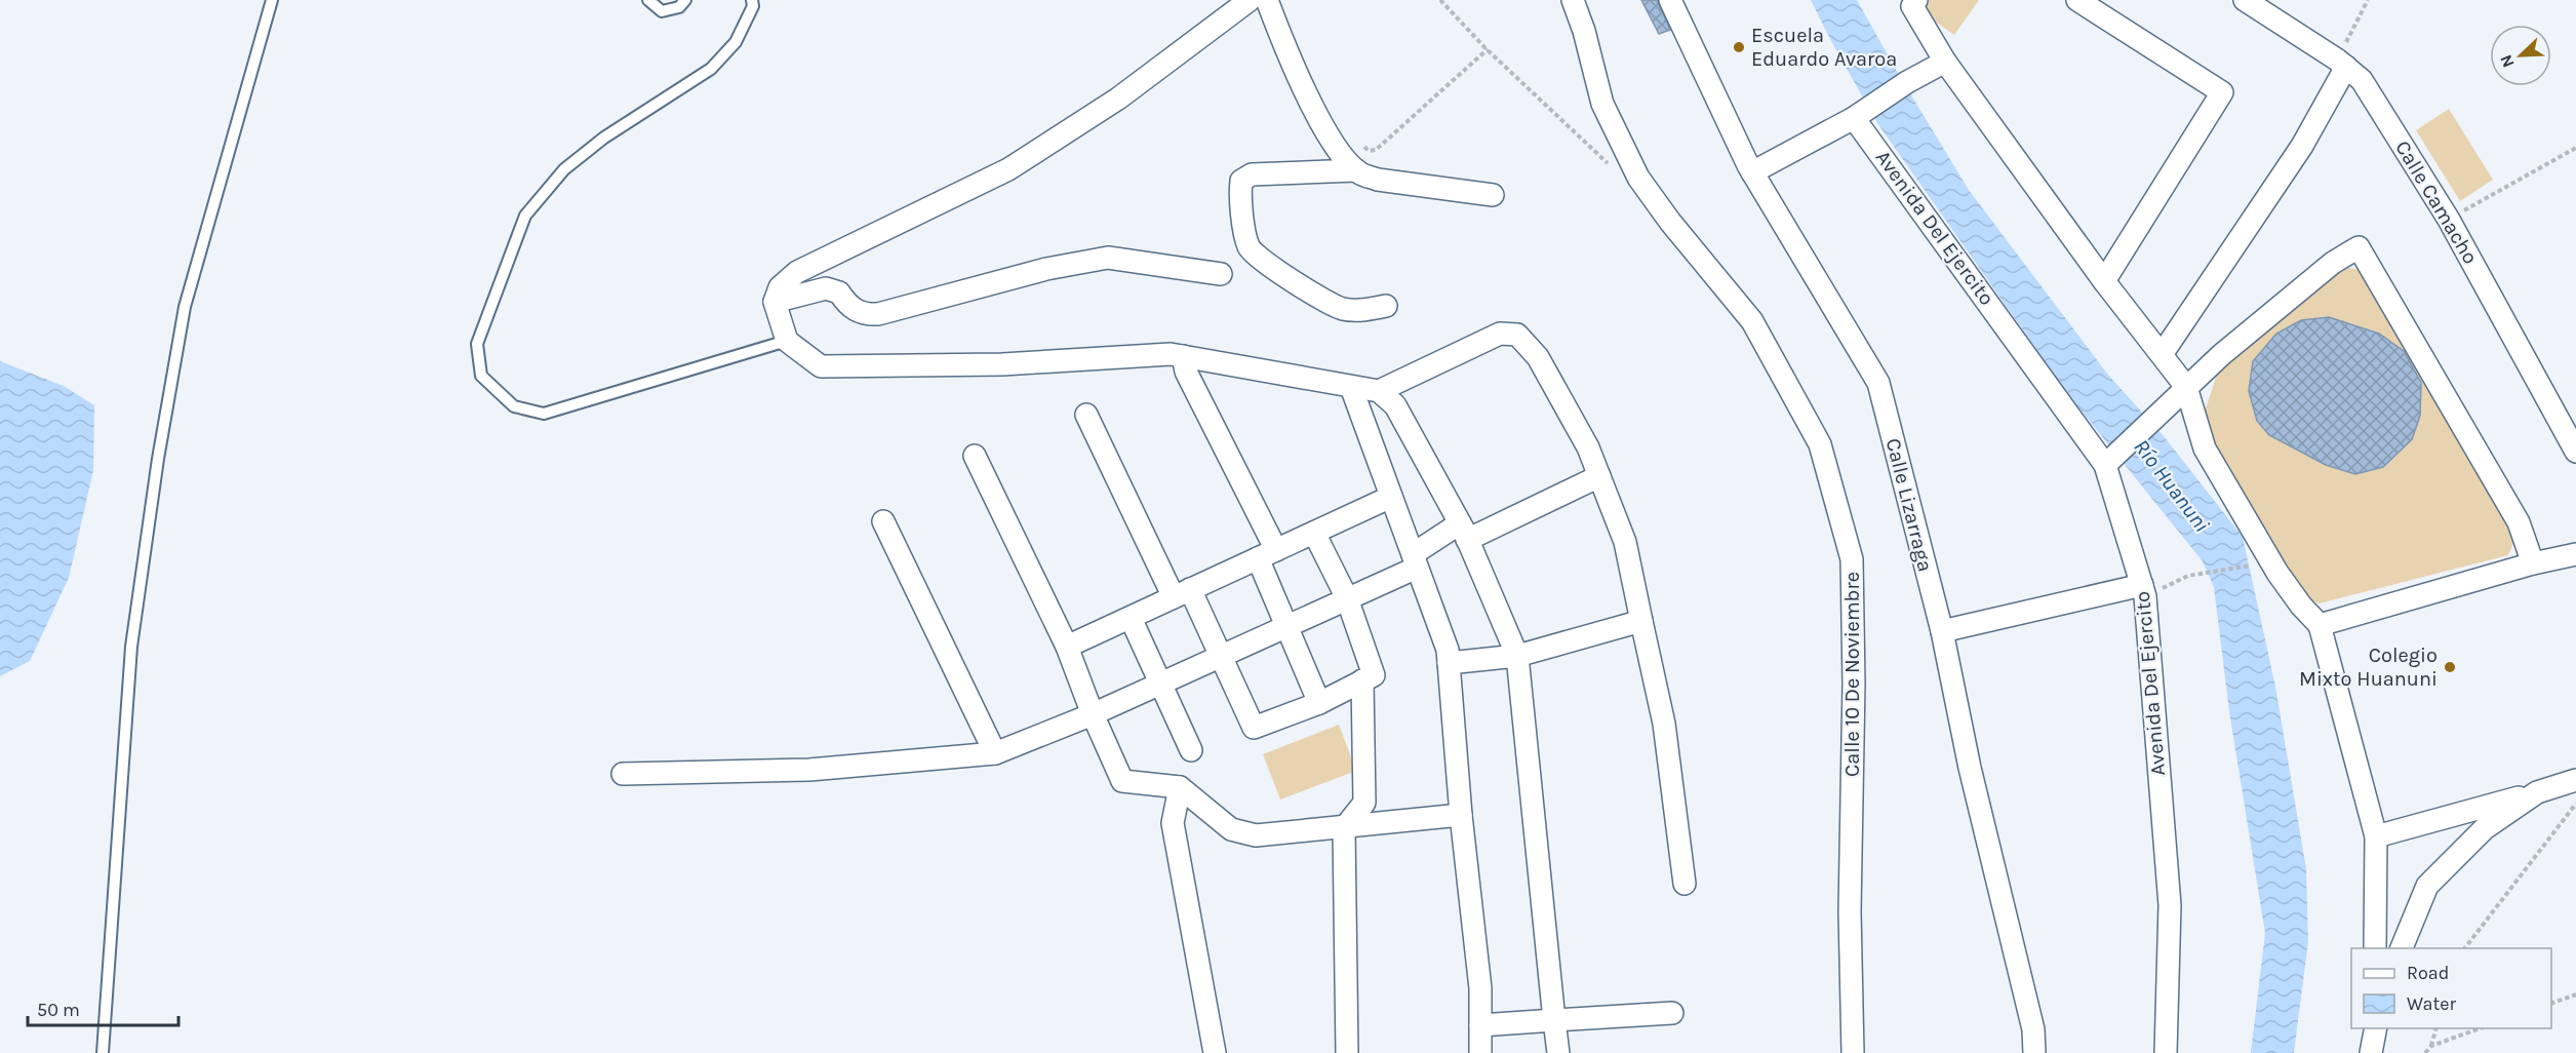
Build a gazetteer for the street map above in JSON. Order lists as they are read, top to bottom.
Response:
{
  "streets": {
    "street": [
      "Calle Camacho",
      "Avenida Del Ejercito",
      "Calle Lizarraga",
      "Calle 10 De Noviembre"
    ]
  },
  "water": ["Río Huanuni"],
  "places": ["Escuela Eduardo Avaroa", "Colegio Mixto Huanuni"],
  "legend": ["Road", "Water"],
  "scale_bar": "50 m",
  "north": "bottom left"
}
